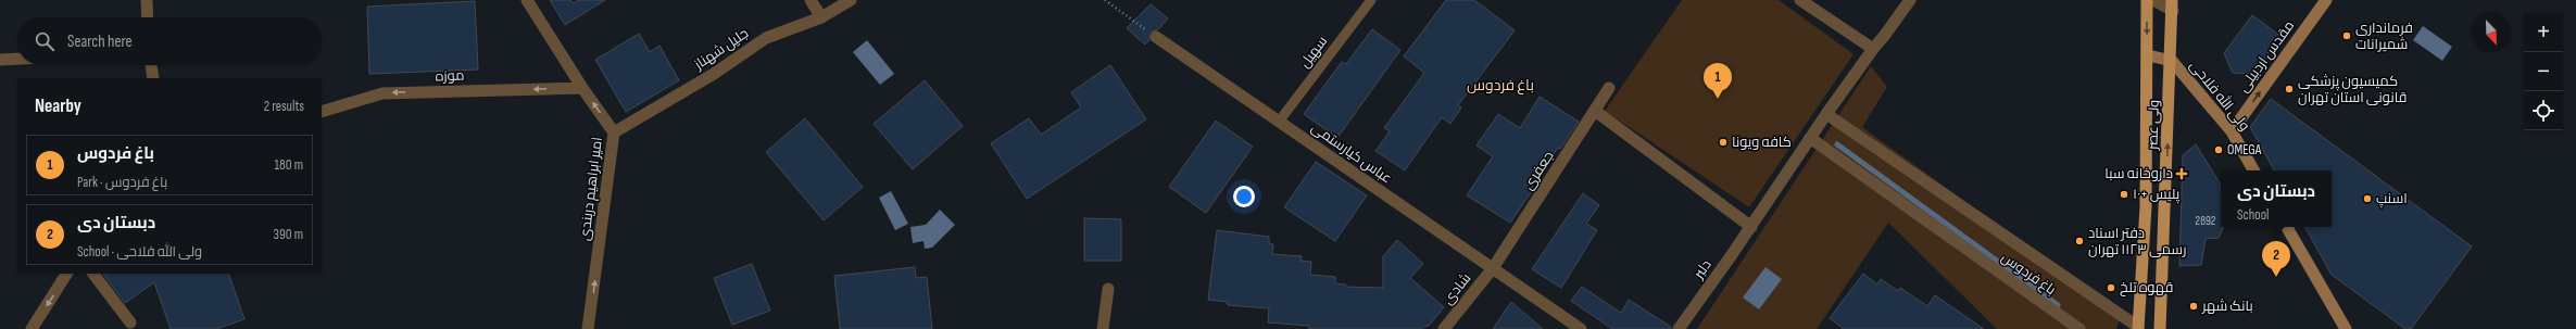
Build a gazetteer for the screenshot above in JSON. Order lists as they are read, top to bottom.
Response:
{
  "streets": {
    "main road": ["مقدس اردبیلی", "ولی‌ الله فلاحی", "ولی عصر"],
    "street": [
      "جلیل شهناز",
      "موزه",
      "عباس کیارستمی",
      "جعفری",
      "امیر ابراهیم دربندی",
      "دلبر",
      "باغ فردوس",
      "شادی"
    ],
    "lane": ["سهیل"]
  },
  "crossings": [
    ["جلیل شهناز", "امیر ابراهیم دربندی"],
    ["سهیل", "عباس کیارستمی"],
    ["مقدس اردبیلی", "ولی‌ الله فلاحی"],
    ["موزه", "امیر ابراهیم دربندی"],
    ["ولی‌ الله فلاحی", "ولی عصر"],
    ["عباس کیارستمی", "جعفری"],
    ["عباس کیارستمی", "شادی"],
    ["جعفری", "شادی"],
    ["دلبر", "باغ فردوس"]
  ],
  "one_way": ["مقدس اردبیلی", "موزه", "امیر ابراهیم دربندی"],
  "districts": ["باغ فردوس"],
  "places": {
    "other": [
      "فرمانداری شمیرانات",
      "کمیسیون پزشکی قانونی استان تهران",
      "کافه ویونا",
      "OMEGA",
      "پلیس +۱۰",
      "اسنپ",
      "دفتر اسناد رسمی ۱۱۲۳ تهران",
      "قهوه تلخ",
      "بانک شهر"
    ],
    "health": ["داروخانه سبا"]
  },
  "house_numbers": ["2892"],
  "north": "bottom right",
  "page": {
    "map_buttons": ["+", "−"],
    "search": "Search here",
    "pins": ["1", "2"],
    "heading": ["Nearby", "2 results"],
    "list": [
      {
        "mark": "1",
        "name": "باغ فردوس",
        "note": "Park · باغ فردوس",
        "value": "180 m"
      },
      {
        "mark": "2",
        "name": "دبستان دی",
        "note": "School · ولی‌ الله فلاحی",
        "value": "390 m"
      }
    ],
    "popup": ["دبستان دی", "School"]
  }
}
